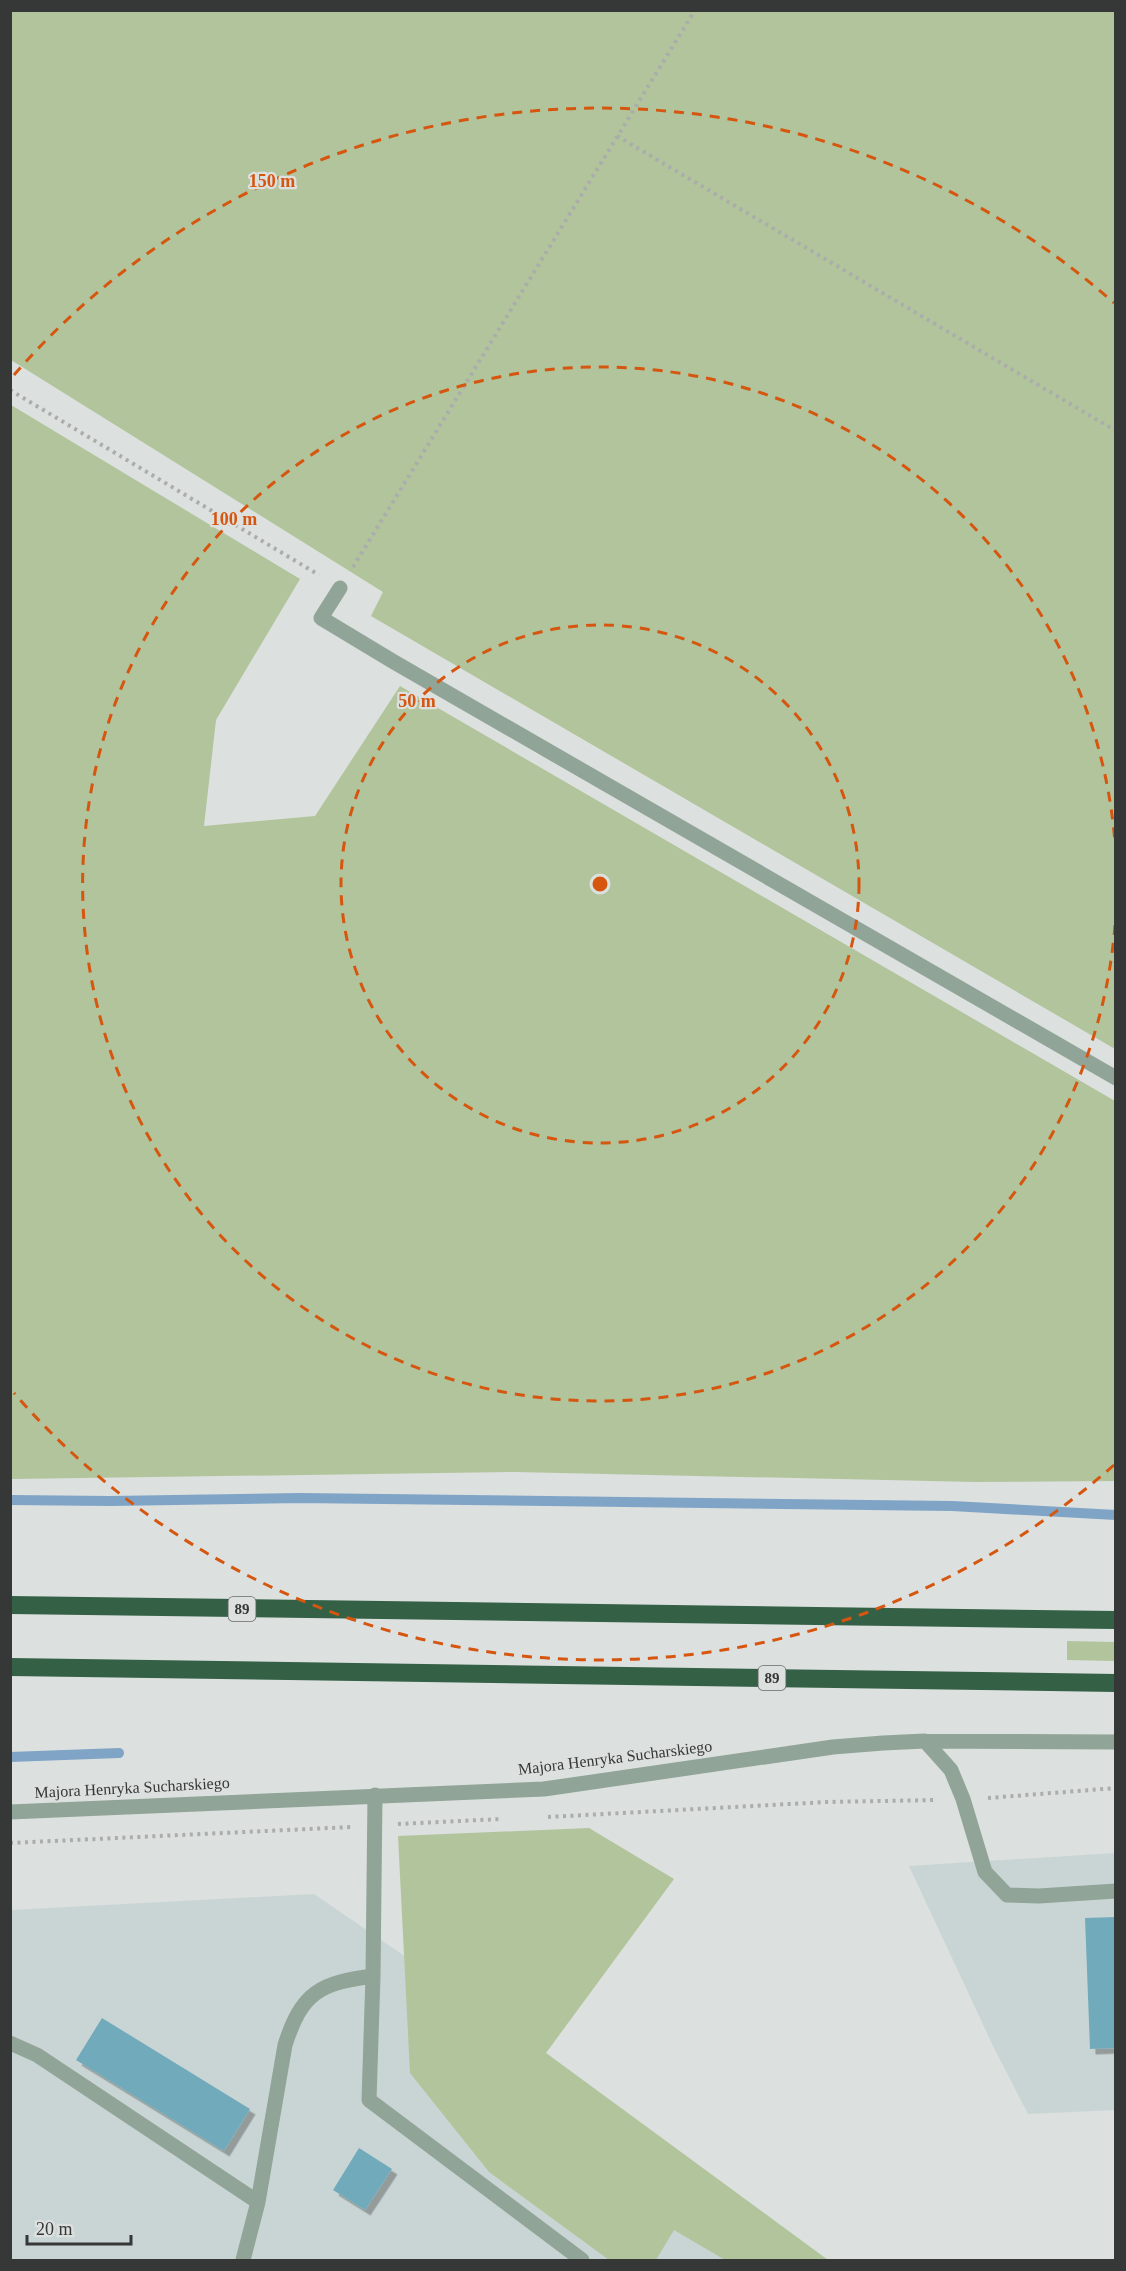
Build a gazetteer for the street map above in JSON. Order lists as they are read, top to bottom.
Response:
{
  "streets": {
    "highway": ["89"],
    "street": ["Majora Henryka Sucharskiego"]
  },
  "scale_bar": "20 m",
  "rings": ["150 m", "100 m", "50 m"]
}
